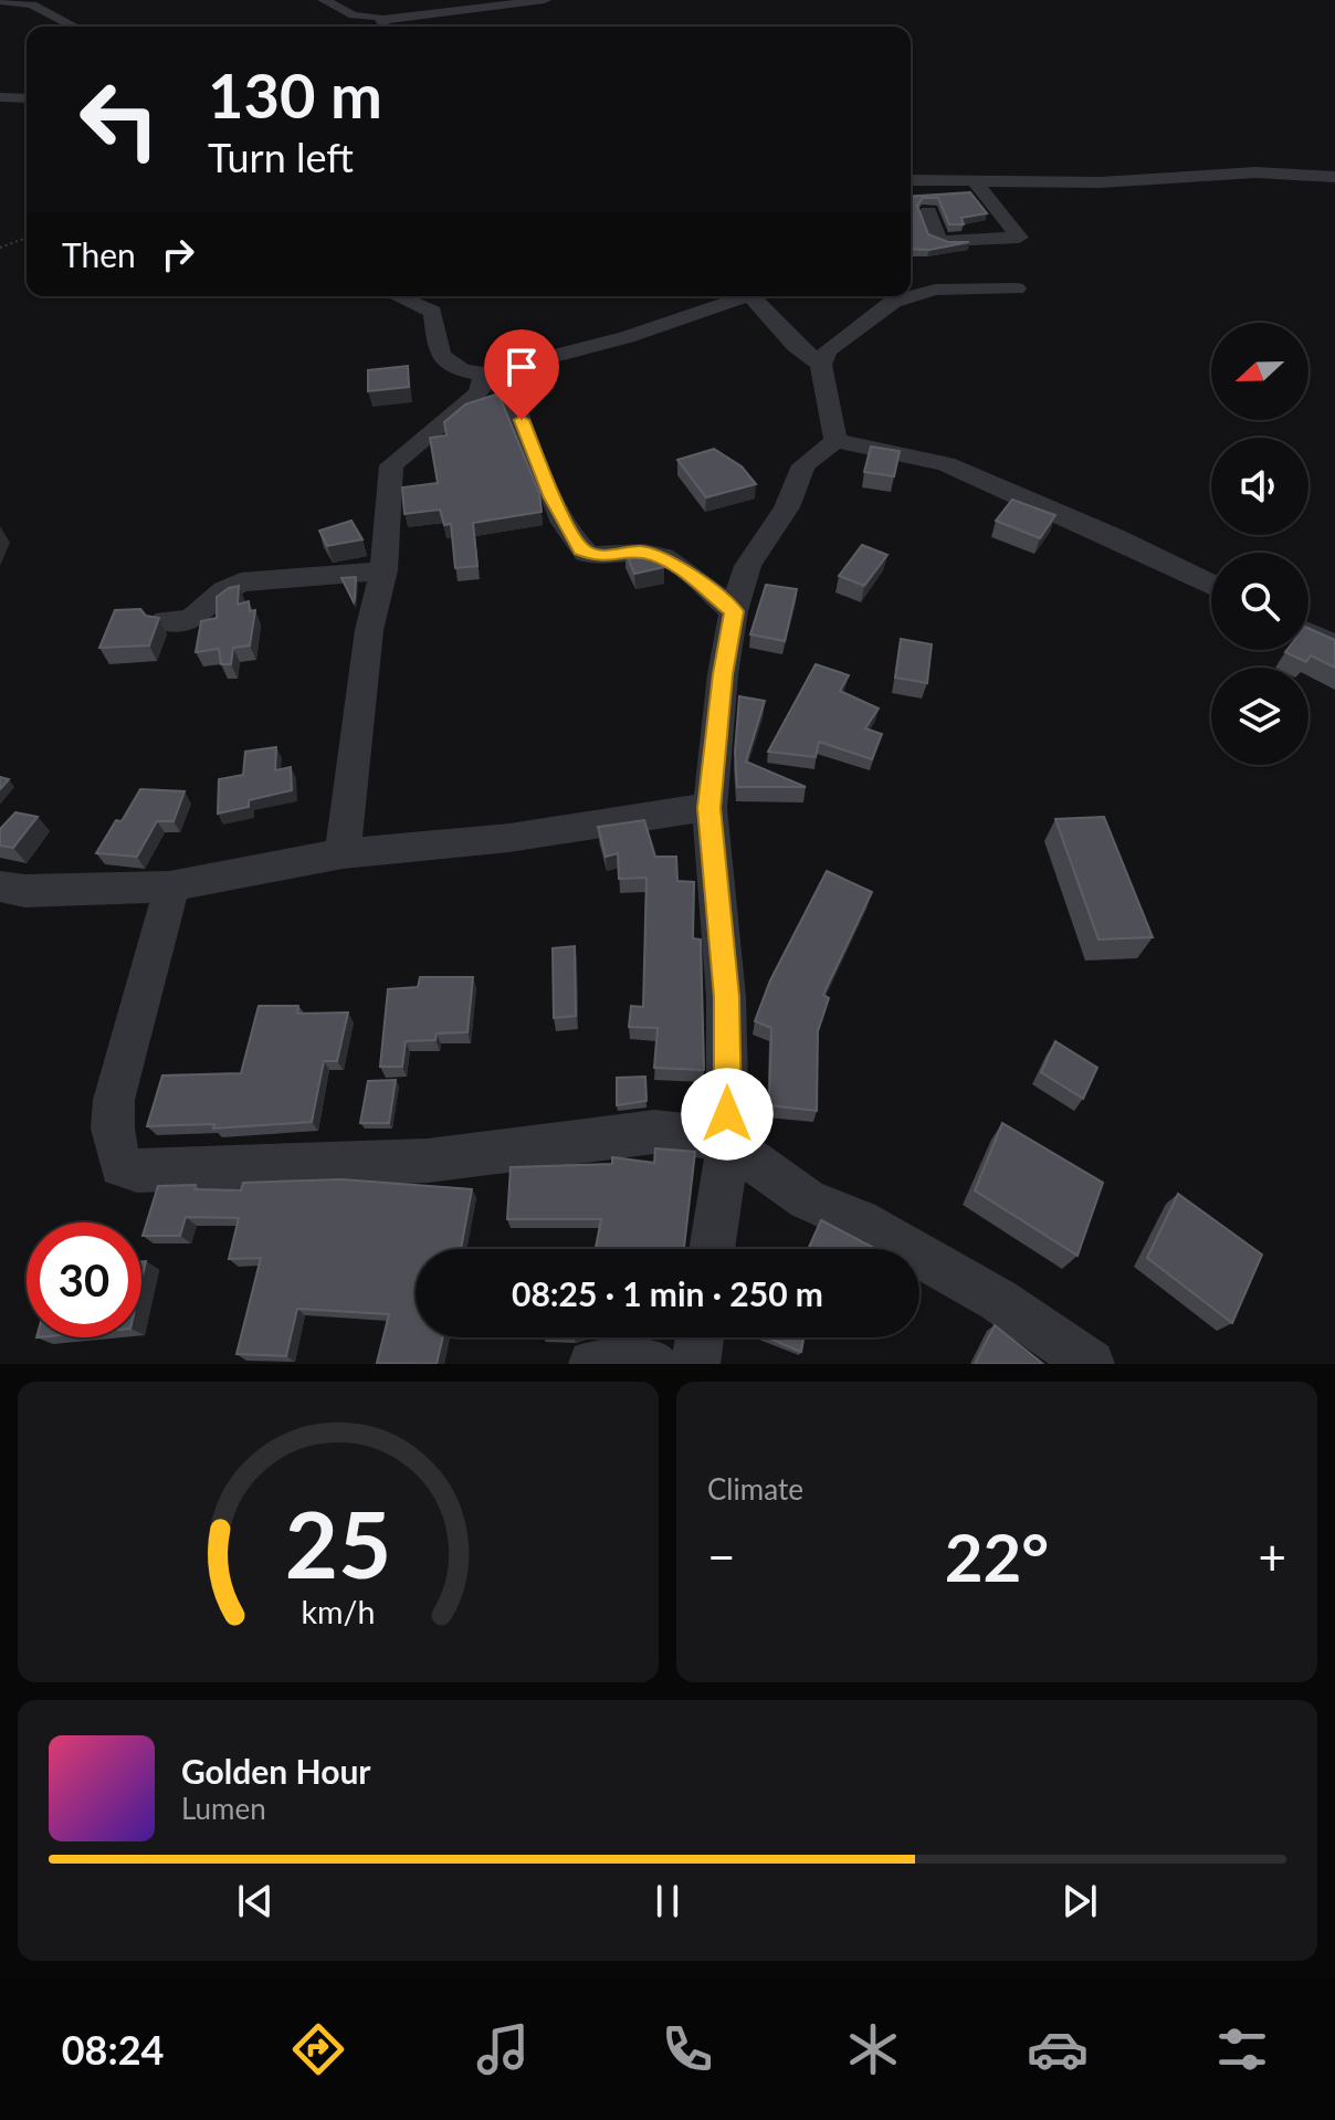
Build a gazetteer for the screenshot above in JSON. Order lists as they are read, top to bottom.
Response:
{
  "north": "left",
  "page": {
    "turn": ["130 m", "Turn left"],
    "then": "Then",
    "limit": "30",
    "trip": "08:25 · 1 min · 250 m",
    "tile": "Climate",
    "heat": ["−", "22°", "+"],
    "song": ["Golden Hour", "Lumen"],
    "tabs": "08:24",
    "gauge": ["25", "km/h"]
  }
}
